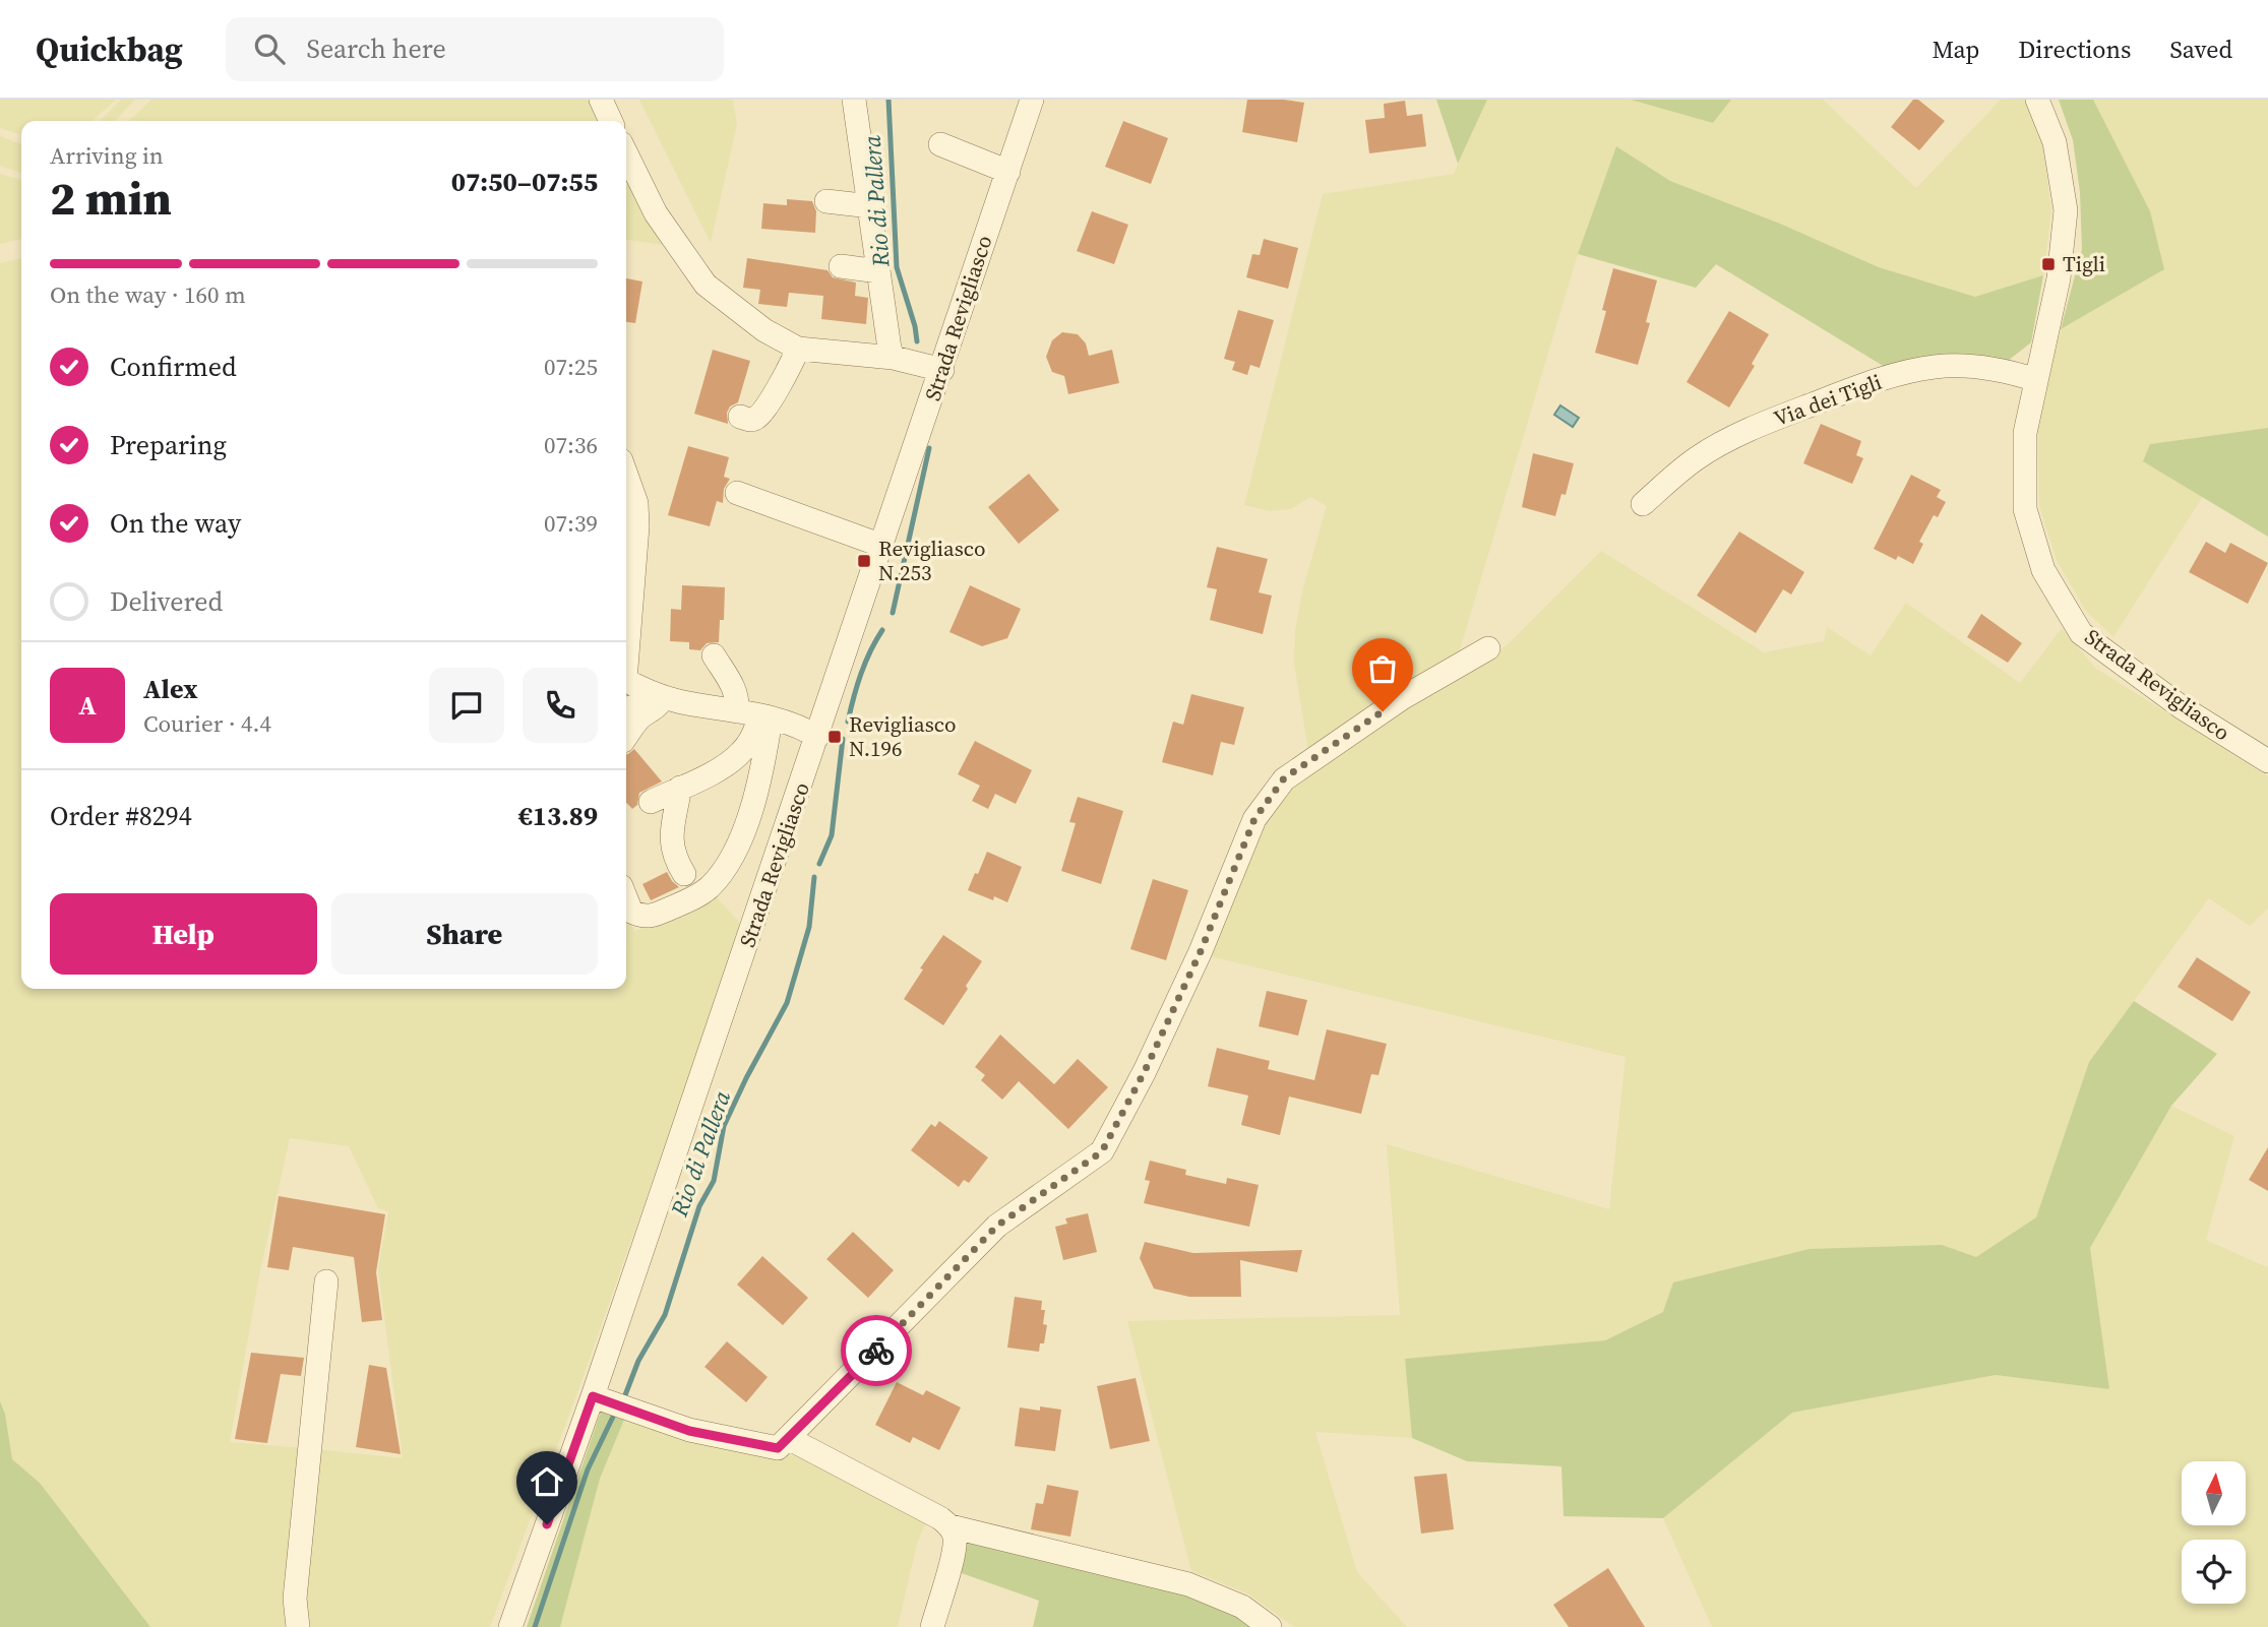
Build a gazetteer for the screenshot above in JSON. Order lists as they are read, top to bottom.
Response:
{
  "streets": {
    "street": ["Strada Revigliasco", "Via dei Tigli"]
  },
  "crossings": [
    ["Strada Revigliasco", "Via dei Tigli"]
  ],
  "water": ["Rio di Pallera"],
  "places": {
    "transit": ["Tigli", "Revigliasco N.253", "Revigliasco N.196"]
  },
  "north": "top",
  "page": {
    "header": "Quickbag",
    "search": "Search here",
    "nav": ["Map", "Directions", "Saved"],
    "heading": ["2 min", "Arriving in", "07:50–07:55"],
    "panel": [
      "Alex",
      "Courier · 4.4",
      "Order #8294",
      "€13.89"
    ],
    "bar": "On the way · 160 m",
    "list": [
      ["Confirmed", "07:25"],
      ["Preparing", "07:36"],
      ["On the way", "07:39"],
      "Delivered"
    ],
    "round": "A",
    "buttons": ["Help", "Share"]
  }
}
